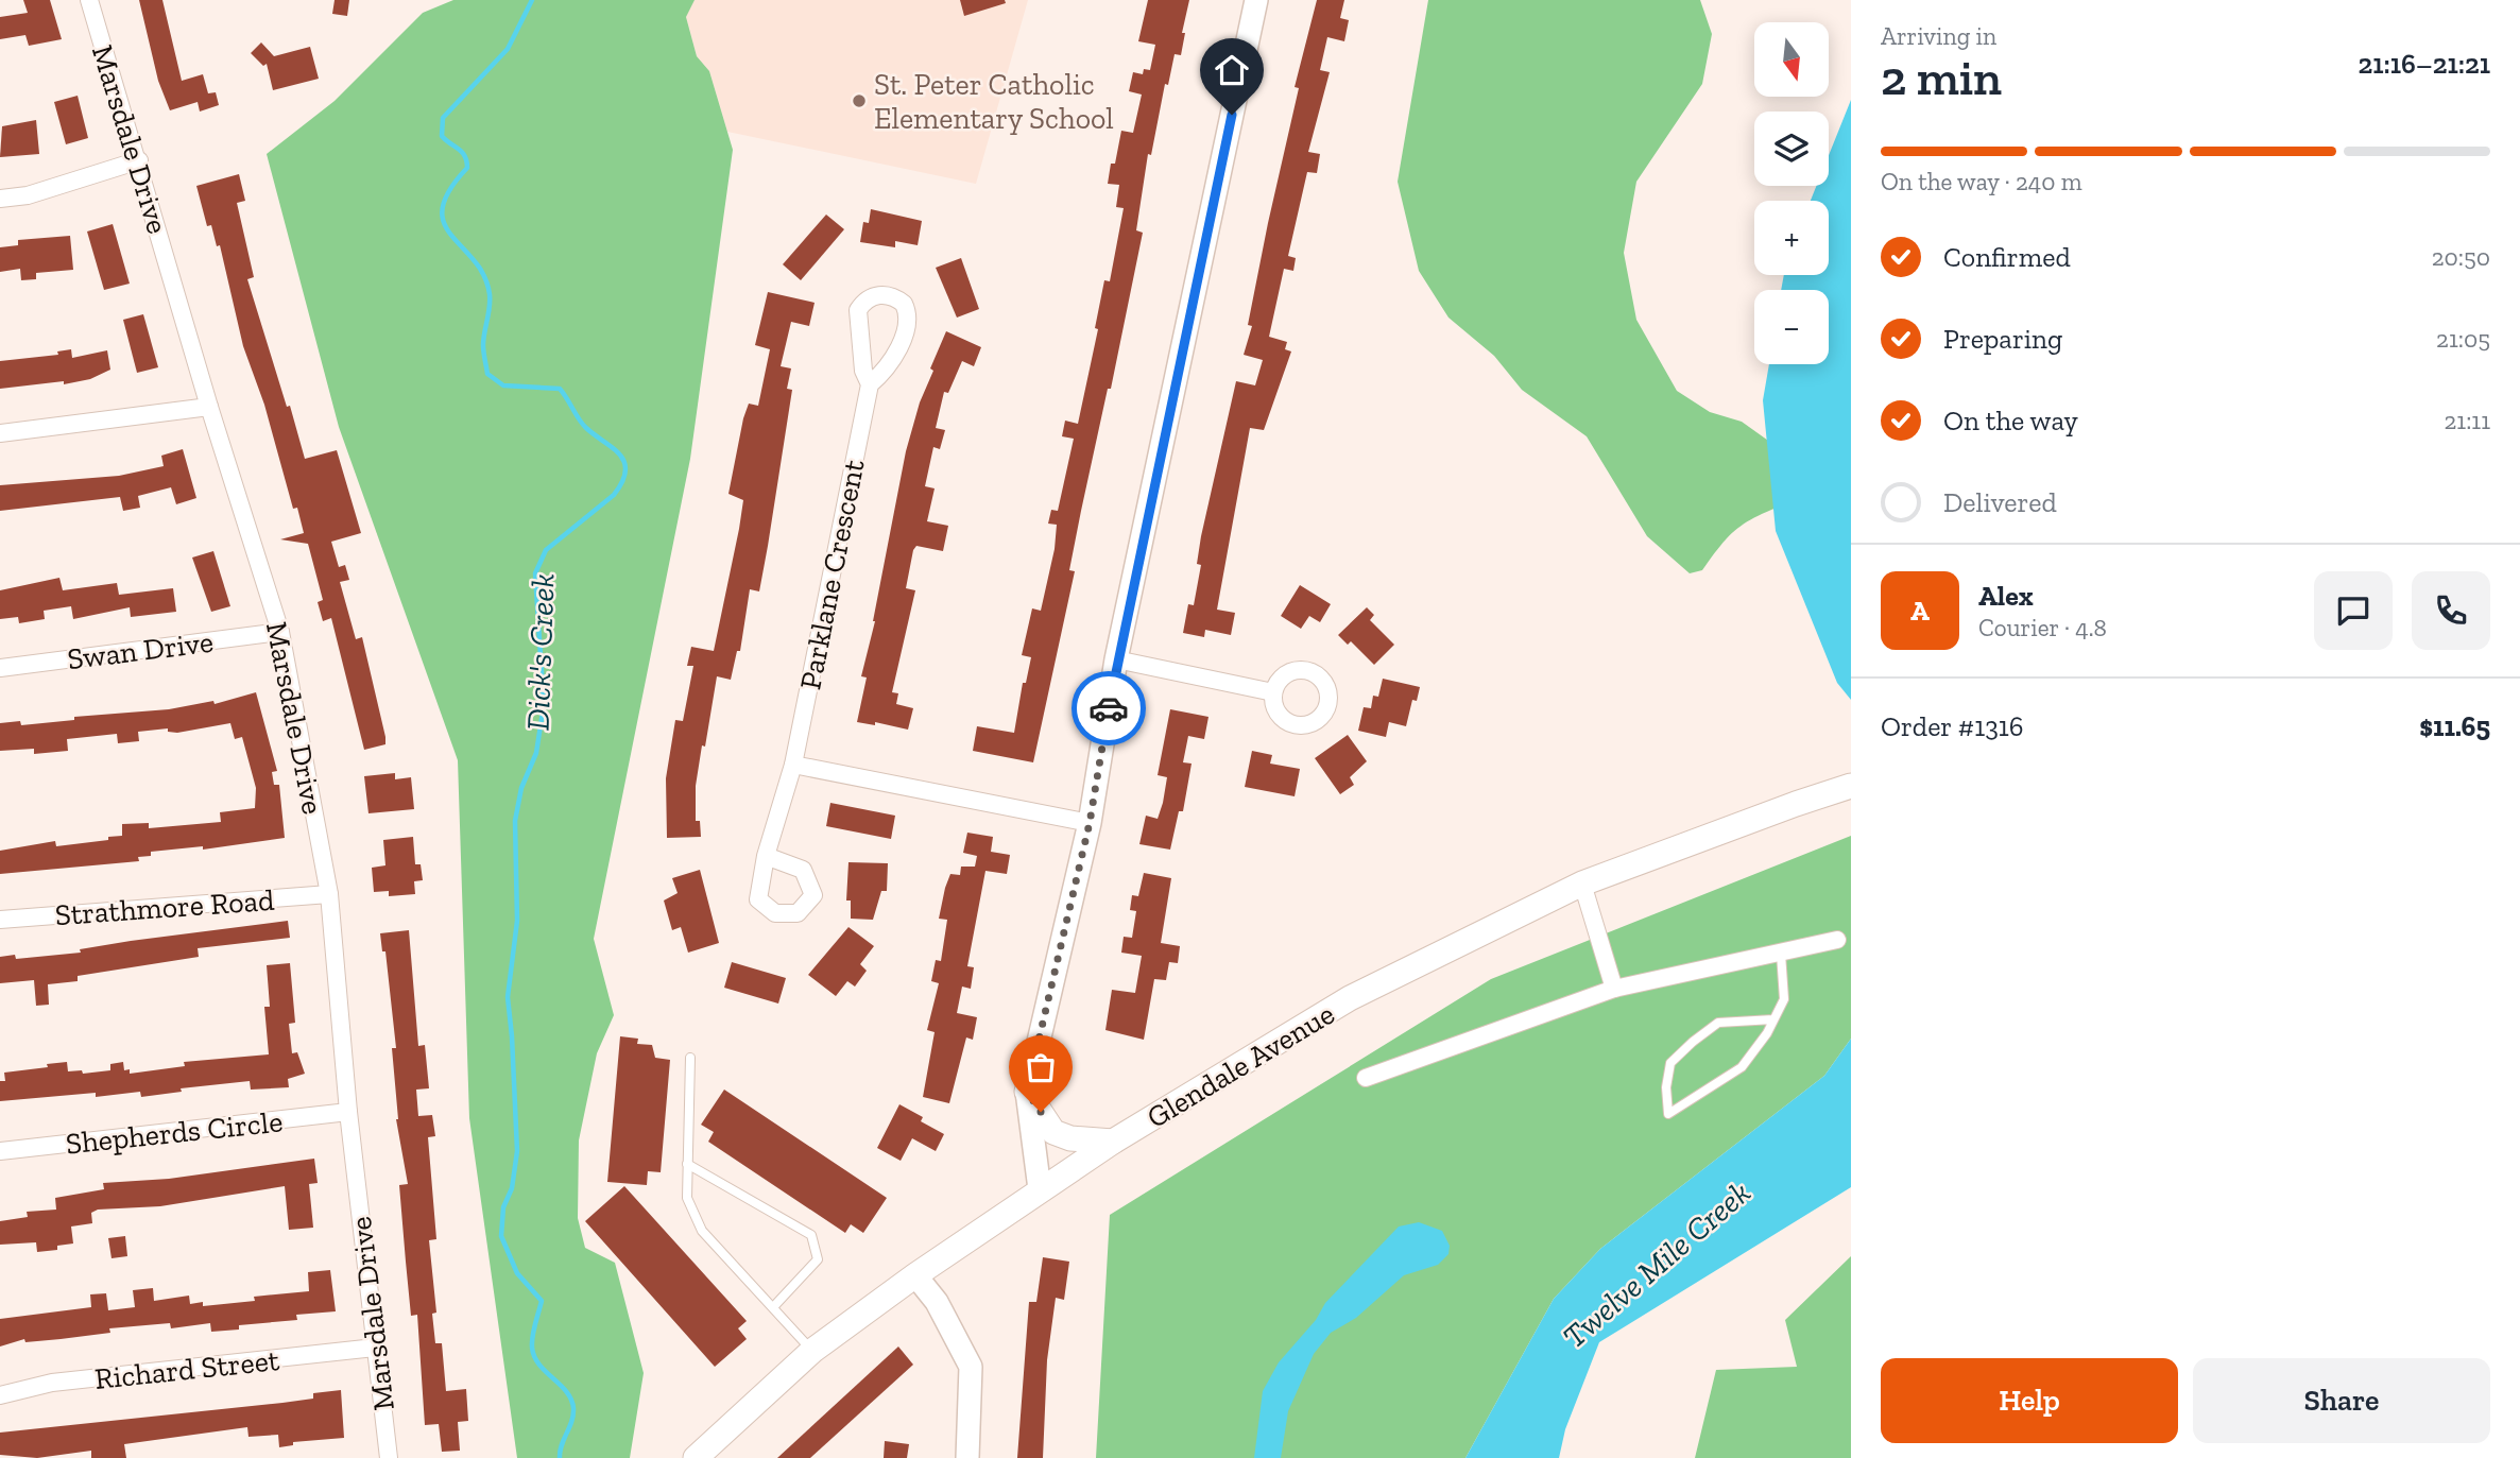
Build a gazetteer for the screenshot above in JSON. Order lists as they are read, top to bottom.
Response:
{
  "streets": {
    "main road": ["Glendale Avenue"],
    "street": [
      "Marsdale Drive",
      "Parklane Crescent",
      "Swan Drive",
      "Strathmore Road",
      "Shepherds Circle",
      "Richard Street"
    ]
  },
  "crossings": [
    ["Marsdale Drive", "Swan Drive"],
    ["Marsdale Drive", "Strathmore Road"],
    ["Marsdale Drive", "Shepherds Circle"],
    ["Marsdale Drive", "Richard Street"]
  ],
  "water": ["Dick's Creek", "Twelve Mile Creek"],
  "places": ["St. Peter Catholic Elementary School"],
  "north": "bottom",
  "page": {
    "heading": ["2 min", "Arriving in", "21:16–21:21"],
    "panel": [
      "Alex",
      "Courier · 4.8",
      "Order #1316",
      "$11.65"
    ],
    "map_buttons": ["+", "−"],
    "bar": "On the way · 240 m",
    "list": [
      ["Confirmed", "20:50"],
      ["Preparing", "21:05"],
      ["On the way", "21:11"],
      "Delivered"
    ],
    "round": "A",
    "buttons": ["Help", "Share"]
  }
}
